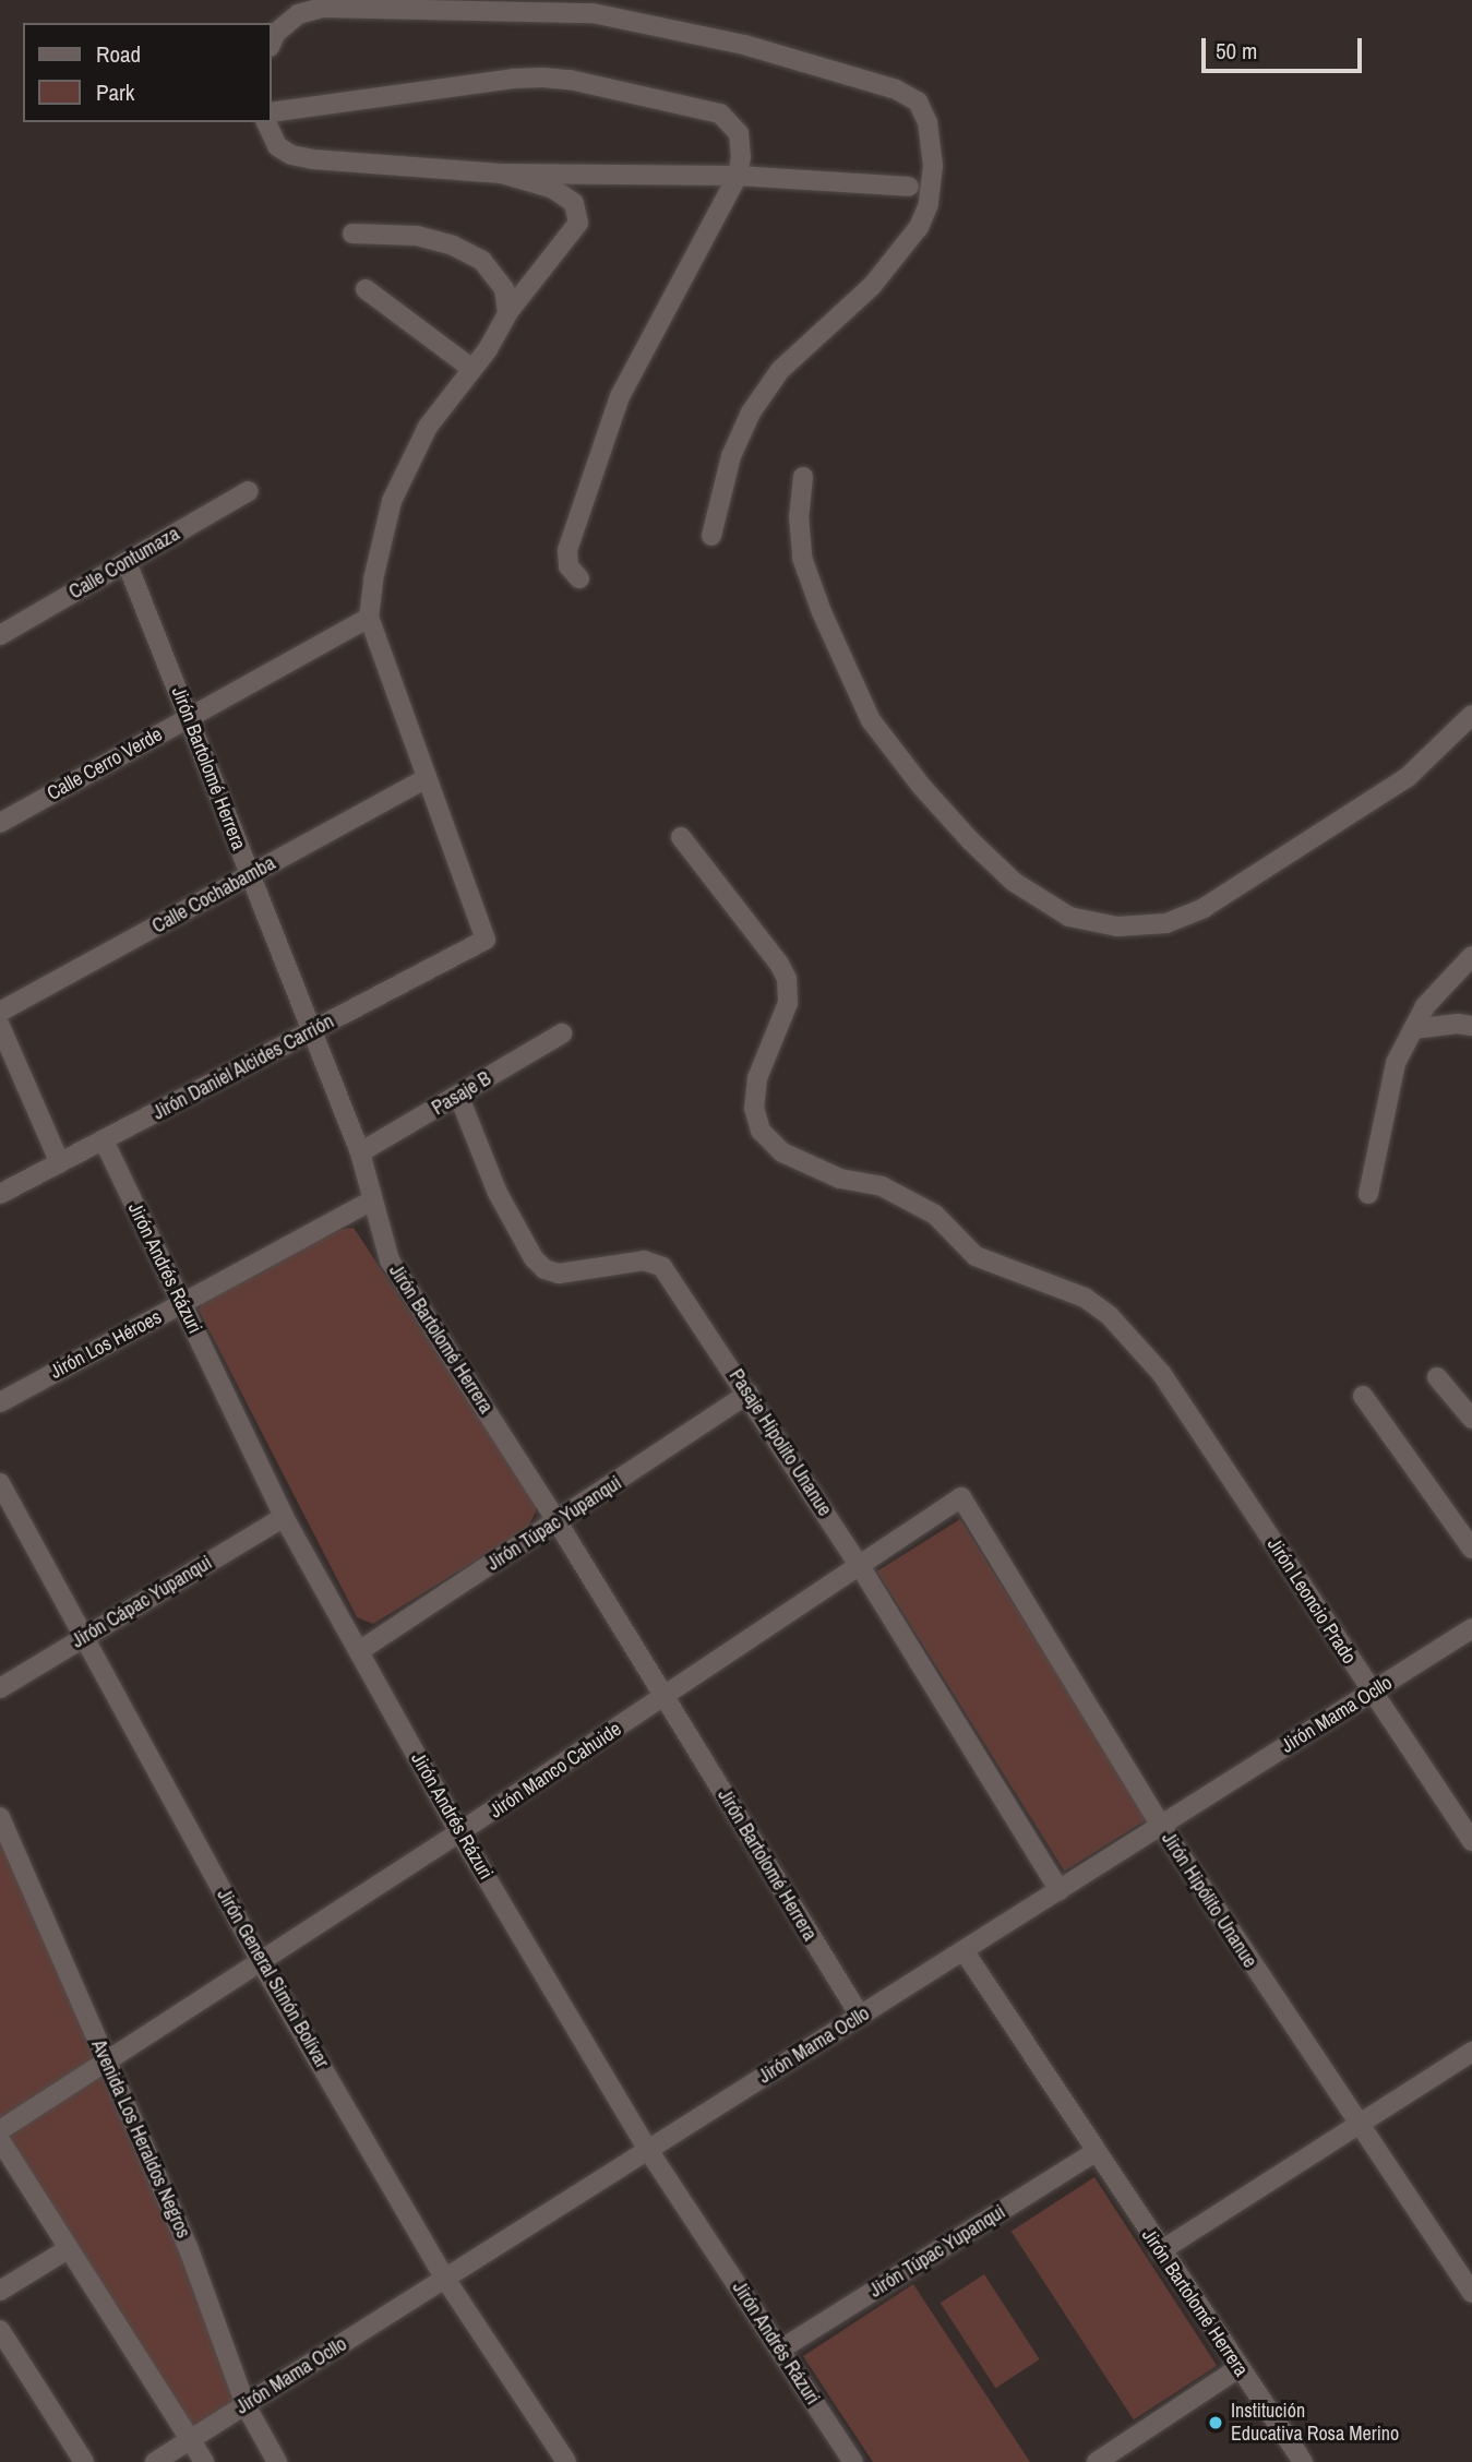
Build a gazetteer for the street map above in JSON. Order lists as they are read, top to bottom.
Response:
{
  "streets": {
    "street": [
      "Calle Contumaza",
      "Calle Cerro Verde",
      "Jirón Bartolomé Herrera",
      "Calle Cochabamba",
      "Jirón Daniel Alcides Carrión",
      "Pasaje B",
      "Jirón Andrés Rázuri",
      "Jirón Los Héroes",
      "Pasaje Hipolito Unanue",
      "Jirón Túpac Yupanqui",
      "Jirón Leoncio Prado",
      "Jirón Cápac Yupanqui",
      "Jirón Mama Ocllo",
      "Jirón Manco Cahuide",
      "Jirón Hipólito Unanue",
      "Jirón General Simón Bolívar",
      "Avenida Los Heraldos Negros"
    ]
  },
  "crossings": [
    ["Calle Contumaza", "Jirón Bartolomé Herrera"],
    ["Calle Cerro Verde", "Jirón Bartolomé Herrera"],
    ["Jirón Bartolomé Herrera", "Calle Cochabamba"],
    ["Jirón Bartolomé Herrera", "Jirón Daniel Alcides Carrión"],
    ["Jirón Bartolomé Herrera", "Pasaje B"],
    ["Jirón Bartolomé Herrera", "Jirón Los Héroes"],
    ["Jirón Bartolomé Herrera", "Jirón Túpac Yupanqui"],
    ["Jirón Bartolomé Herrera", "Jirón Mama Ocllo"],
    ["Jirón Bartolomé Herrera", "Jirón Manco Cahuide"],
    ["Calle Cochabamba", "Jirón Daniel Alcides Carrión"],
    ["Jirón Daniel Alcides Carrión", "Jirón Andrés Rázuri"],
    ["Pasaje B", "Pasaje Hipolito Unanue"],
    ["Jirón Andrés Rázuri", "Jirón Los Héroes"],
    ["Jirón Andrés Rázuri", "Jirón Túpac Yupanqui"],
    ["Jirón Andrés Rázuri", "Jirón Cápac Yupanqui"],
    ["Jirón Andrés Rázuri", "Jirón Mama Ocllo"],
    ["Jirón Andrés Rázuri", "Jirón Manco Cahuide"],
    ["Pasaje Hipolito Unanue", "Jirón Túpac Yupanqui"],
    ["Pasaje Hipolito Unanue", "Jirón Mama Ocllo"],
    ["Pasaje Hipolito Unanue", "Jirón Manco Cahuide"],
    ["Jirón Leoncio Prado", "Jirón Mama Ocllo"],
    ["Jirón Cápac Yupanqui", "Jirón General Simón Bolívar"],
    ["Jirón Mama Ocllo", "Jirón Hipólito Unanue"],
    ["Jirón Mama Ocllo", "Jirón General Simón Bolívar"],
    ["Jirón Mama Ocllo", "Avenida Los Heraldos Negros"],
    ["Jirón Manco Cahuide", "Jirón Hipólito Unanue"],
    ["Jirón Manco Cahuide", "Jirón General Simón Bolívar"],
    ["Jirón Manco Cahuide", "Avenida Los Heraldos Negros"]
  ],
  "places": ["Institución Educativa Rosa Merino"],
  "legend": ["Road", "Park"],
  "scale_bar": "50 m"
}
